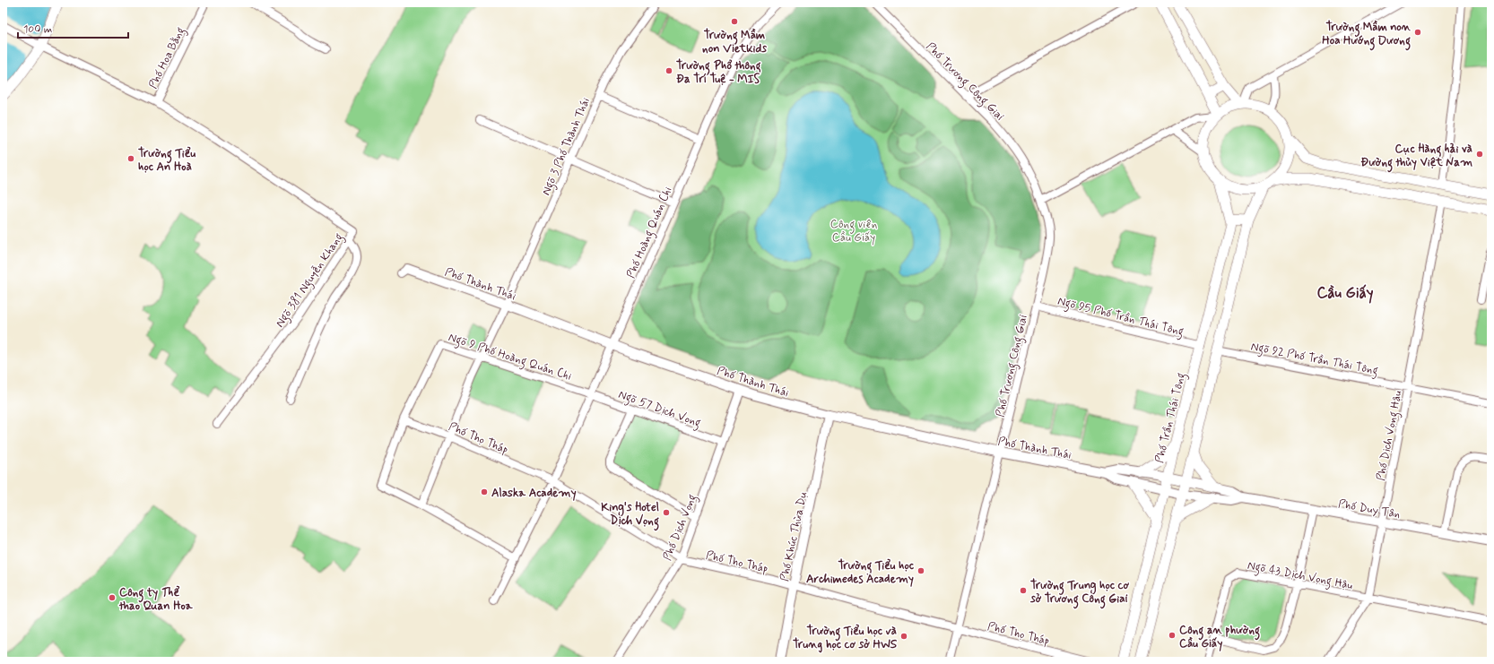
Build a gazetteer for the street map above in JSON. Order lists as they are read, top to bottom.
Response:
{
  "streets": {
    "main road": ["Phố Trần Thái Tông"],
    "street": [
      "Phố Hoa Bằng",
      "Phố Trương Công Giai",
      "Ngõ 3 Phố Thành Thái",
      "Phố Hoàng Quán Chi",
      "Ngõ 381 Nguyễn Khang",
      "Phố Thành Thái",
      "Ngõ 95 Phố Trần Thái Tông",
      "Ngõ 9 Phố Hoàng Quán Chi",
      "Ngõ 92 Phố Trần Thái Tông",
      "Ngõ 57 Dịch Vọng",
      "Phố Dịch Vọng Hậu",
      "Phố Thọ Tháp",
      "Phố Duy Tân",
      "Phố Dịch Vọng",
      "Phố Khúc Thừa Dụ",
      "Ngõ 43 Dịch Vọng Hậu"
    ]
  },
  "crossings": [
    ["Phố Hoa Bằng", "Ngõ 381 Nguyễn Khang"],
    ["Phố Trương Công Giai", "Phố Thành Thái"],
    ["Phố Trương Công Giai", "Ngõ 95 Phố Trần Thái Tông"],
    ["Phố Trương Công Giai", "Phố Thọ Tháp"],
    ["Ngõ 3 Phố Thành Thái", "Phố Thành Thái"],
    ["Ngõ 3 Phố Thành Thái", "Ngõ 9 Phố Hoàng Quán Chi"],
    ["Ngõ 3 Phố Thành Thái", "Phố Thọ Tháp"],
    ["Phố Hoàng Quán Chi", "Phố Thành Thái"],
    ["Phố Hoàng Quán Chi", "Ngõ 9 Phố Hoàng Quán Chi"],
    ["Phố Hoàng Quán Chi", "Ngõ 57 Dịch Vọng"],
    ["Phố Hoàng Quán Chi", "Phố Thọ Tháp"],
    ["Phố Thành Thái", "Phố Trần Thái Tông"],
    ["Phố Thành Thái", "Phố Duy Tân"],
    ["Phố Thành Thái", "Phố Dịch Vọng"],
    ["Phố Thành Thái", "Phố Khúc Thừa Dụ"],
    ["Ngõ 95 Phố Trần Thái Tông", "Phố Trần Thái Tông"],
    ["Ngõ 9 Phố Hoàng Quán Chi", "Ngõ 57 Dịch Vọng"],
    ["Ngõ 9 Phố Hoàng Quán Chi", "Phố Thọ Tháp"],
    ["Ngõ 92 Phố Trần Thái Tông", "Phố Dịch Vọng Hậu"],
    ["Ngõ 57 Dịch Vọng", "Phố Dịch Vọng"],
    ["Phố Dịch Vọng Hậu", "Phố Duy Tân"],
    ["Phố Dịch Vọng Hậu", "Ngõ 43 Dịch Vọng Hậu"],
    ["Phố Thọ Tháp", "Phố Dịch Vọng"],
    ["Phố Thọ Tháp", "Phố Khúc Thừa Dụ"]
  ],
  "districts": ["Cầu Giấy"],
  "parks": ["Công viên Cầu Giấy"],
  "places": [
    "Trường Mầm non Vietkids",
    "Trường Mầm non Hoa Hướng Dương",
    "Trường Phổ thông Đa Trí Tuệ - MIS",
    "Cục Hàng hải và Đường thủy Việt Nam",
    "Trường Tiểu học An Hoà",
    "Alaska Academy",
    "King's Hotel Dịch Vọng",
    "Trường Tiểu học Archimedes Academy",
    "Trường Trung học cơ sở Trương Công Giai",
    "Công ty Thể thao Quan Hoa",
    "Công an phường Cầu Giấy",
    "Trường Tiểu học và Trung học cơ sở HWS"
  ],
  "scale_bar": "100 m"
}
